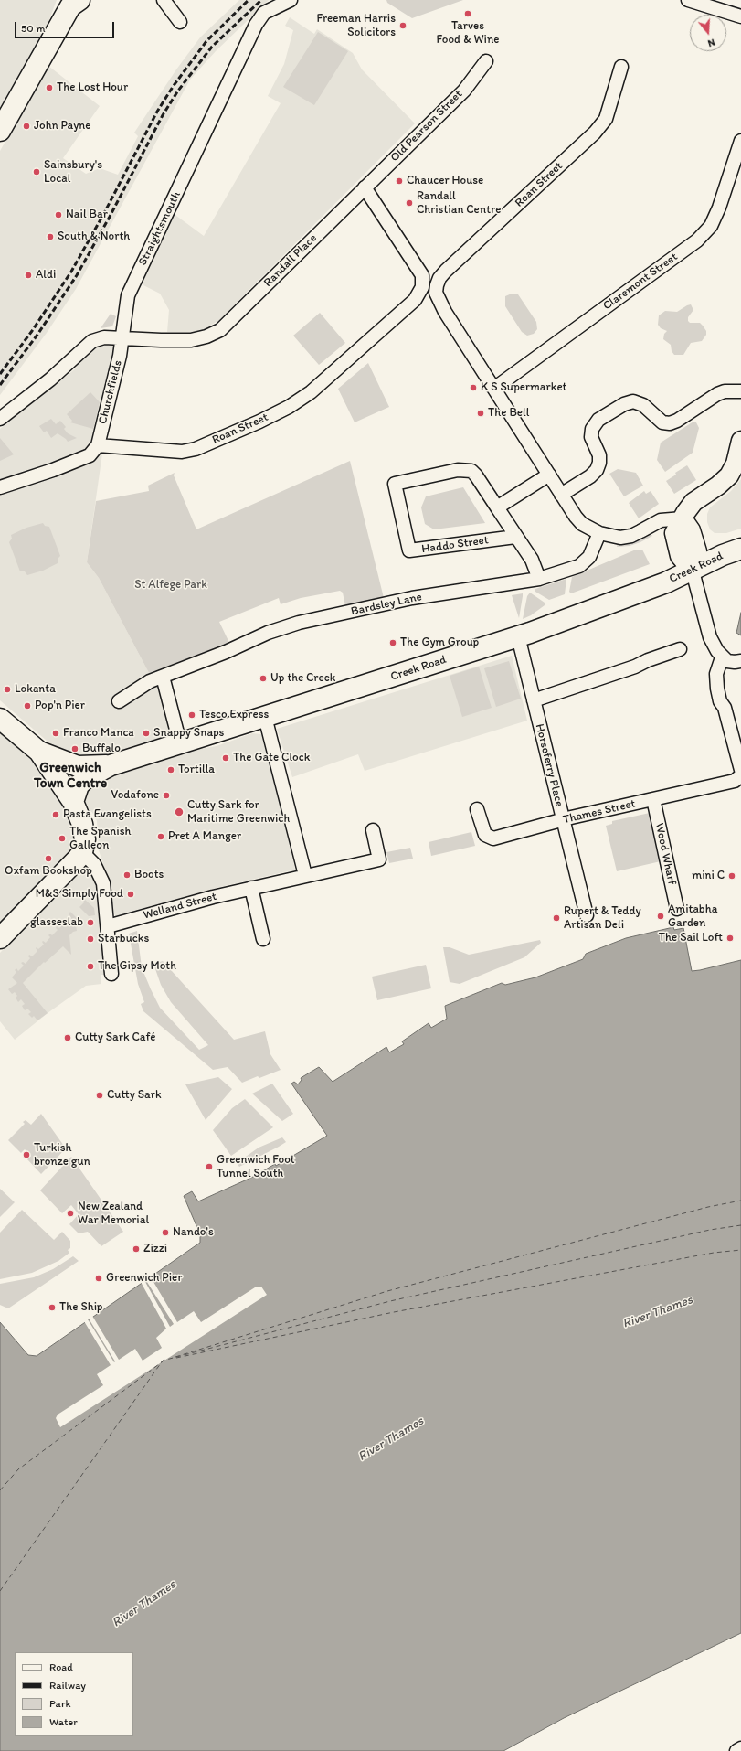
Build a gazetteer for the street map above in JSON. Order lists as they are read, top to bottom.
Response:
{
  "streets": {
    "main road": ["Creek Road"],
    "street": [
      "Old Pearson Street",
      "Roan Street",
      "Straightsmouth",
      "Randall Place",
      "Claremont Street",
      "Churchfields",
      "Haddo Street",
      "Bardsley Lane",
      "Horseferry Place",
      "Thames Street",
      "Wood Wharf",
      "Welland Street"
    ]
  },
  "crossings": [
    ["Old Pearson Street", "Roan Street"],
    ["Old Pearson Street", "Randall Place"],
    ["Roan Street", "Randall Place"],
    ["Roan Street", "Claremont Street"],
    ["Roan Street", "Churchfields"],
    ["Straightsmouth", "Randall Place"],
    ["Straightsmouth", "Churchfields"],
    ["Randall Place", "Churchfields"],
    ["Haddo Street", "Bardsley Lane"],
    ["Creek Road", "Horseferry Place"],
    ["Horseferry Place", "Thames Street"],
    ["Thames Street", "Wood Wharf"]
  ],
  "districts": ["Greenwich Town Centre"],
  "water": ["River Thames"],
  "parks": ["St Alfege Park"],
  "places": [
    "Tarves Food & Wine",
    "Freeman Harris Solicitors",
    "The Lost Hour",
    "John Payne",
    "Sainsbury's Local",
    "Chaucer House",
    "Randall Christian Centre",
    "Nail Bar",
    "South & North",
    "Aldi",
    "K S Supermarket",
    "The Bell",
    "The Gym Group",
    "Up the Creek",
    "Lokanta",
    "Pop'n Pier",
    "Tesco Express",
    "Franco Manca",
    "Snappy Snaps",
    "Buffalo",
    "The Gate Clock",
    "Tortilla",
    "Vodafone",
    "Cutty Sark for Maritime Greenwich",
    "Pasta Evangelists",
    "Pret A Manger",
    "The Spanish Galleon",
    "Oxfam Bookshop",
    "Boots",
    "mini C",
    "M&S Simply Food",
    "Amitabha Garden",
    "Rupert & Teddy Artisan Deli",
    "glasseslab",
    "The Sail Loft",
    "Starbucks",
    "The Gipsy Moth",
    "Cutty Sark Café",
    "Cutty Sark",
    "Turkish bronze gun",
    "Greenwich Foot Tunnel South",
    "New Zealand War Memorial",
    "Nando's",
    "Zizzi",
    "Greenwich Pier",
    "The Ship"
  ],
  "legend": [
    "Road",
    "Railway",
    "Park",
    "Water"
  ],
  "scale_bar": "50 m",
  "north": "bottom"
}
